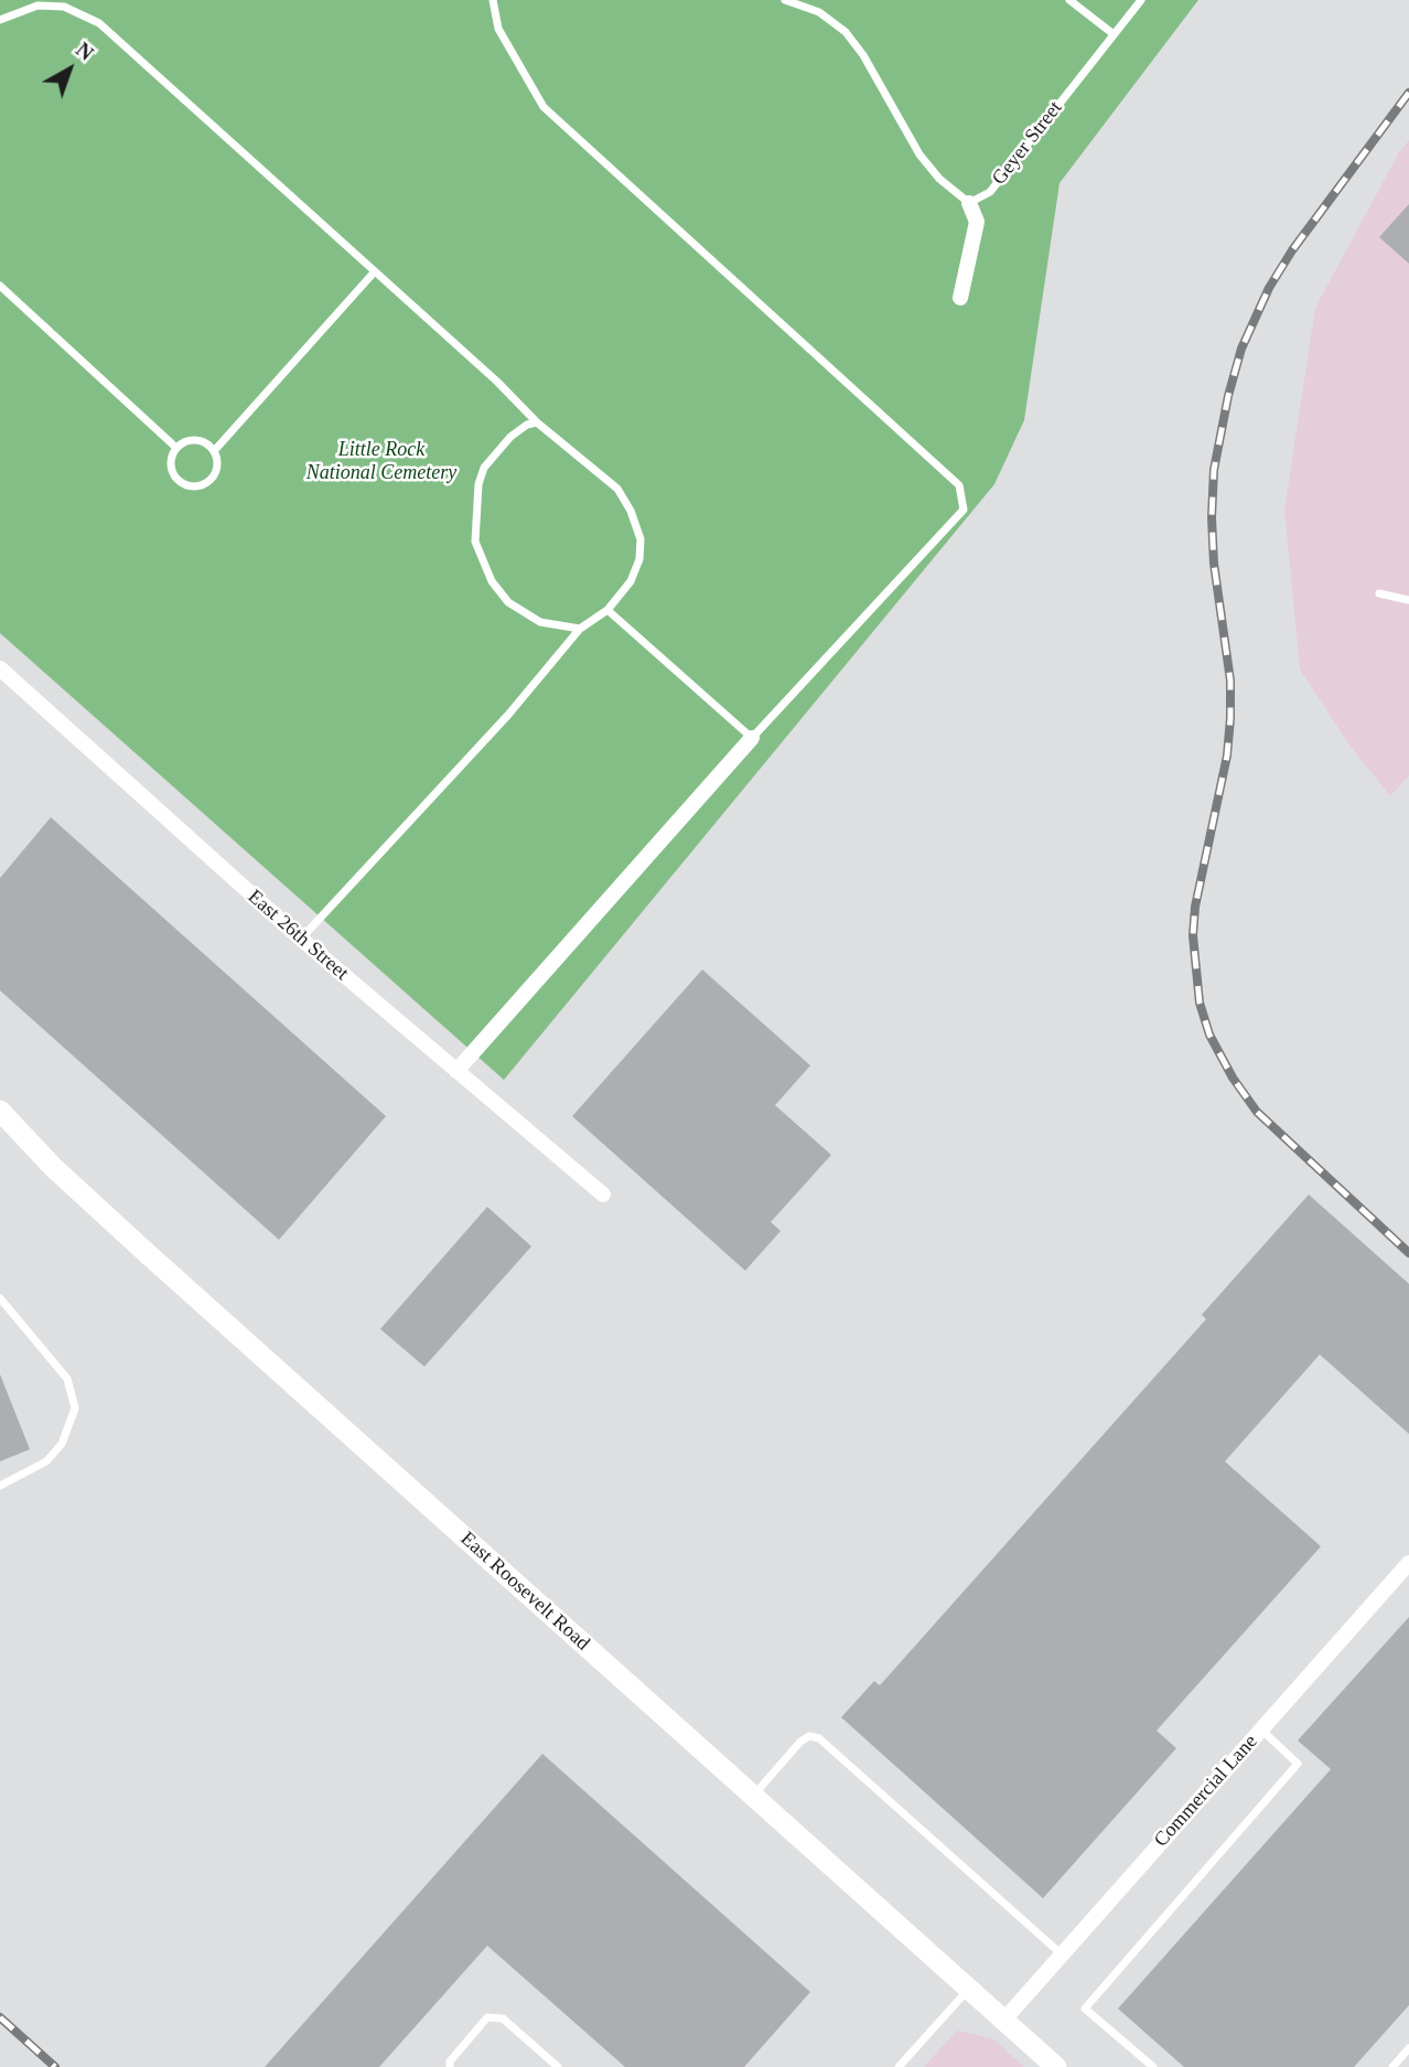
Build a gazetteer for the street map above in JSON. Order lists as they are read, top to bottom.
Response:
{
  "streets": {
    "main road": ["East Roosevelt Road"],
    "street": ["East 26th Street", "Commercial Lane"],
    "lane": ["Geyer Street"]
  },
  "crossings": [
    ["East Roosevelt Road", "Commercial Lane"]
  ],
  "parks": ["Little Rock National Cemetery"],
  "north": "top right"
}
